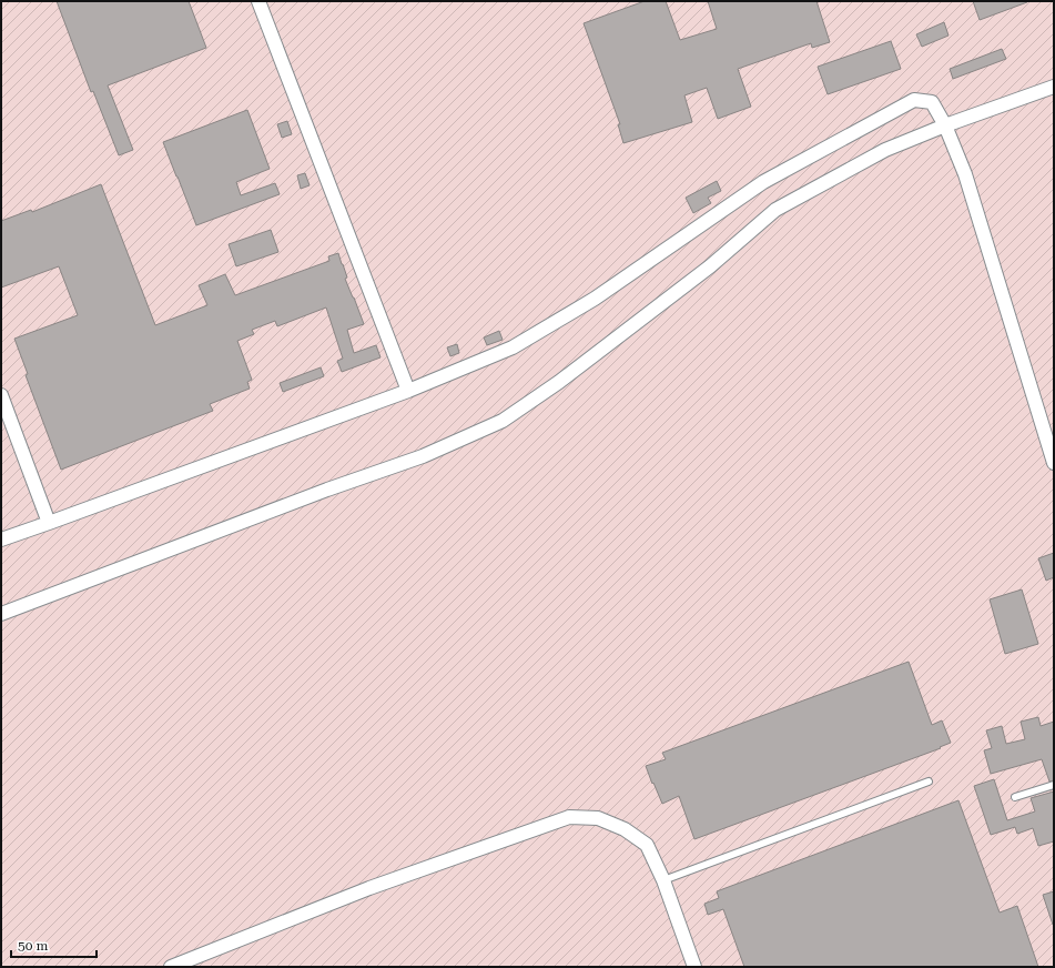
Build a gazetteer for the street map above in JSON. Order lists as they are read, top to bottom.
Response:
{
  "scale_bar": "50 m"
}
